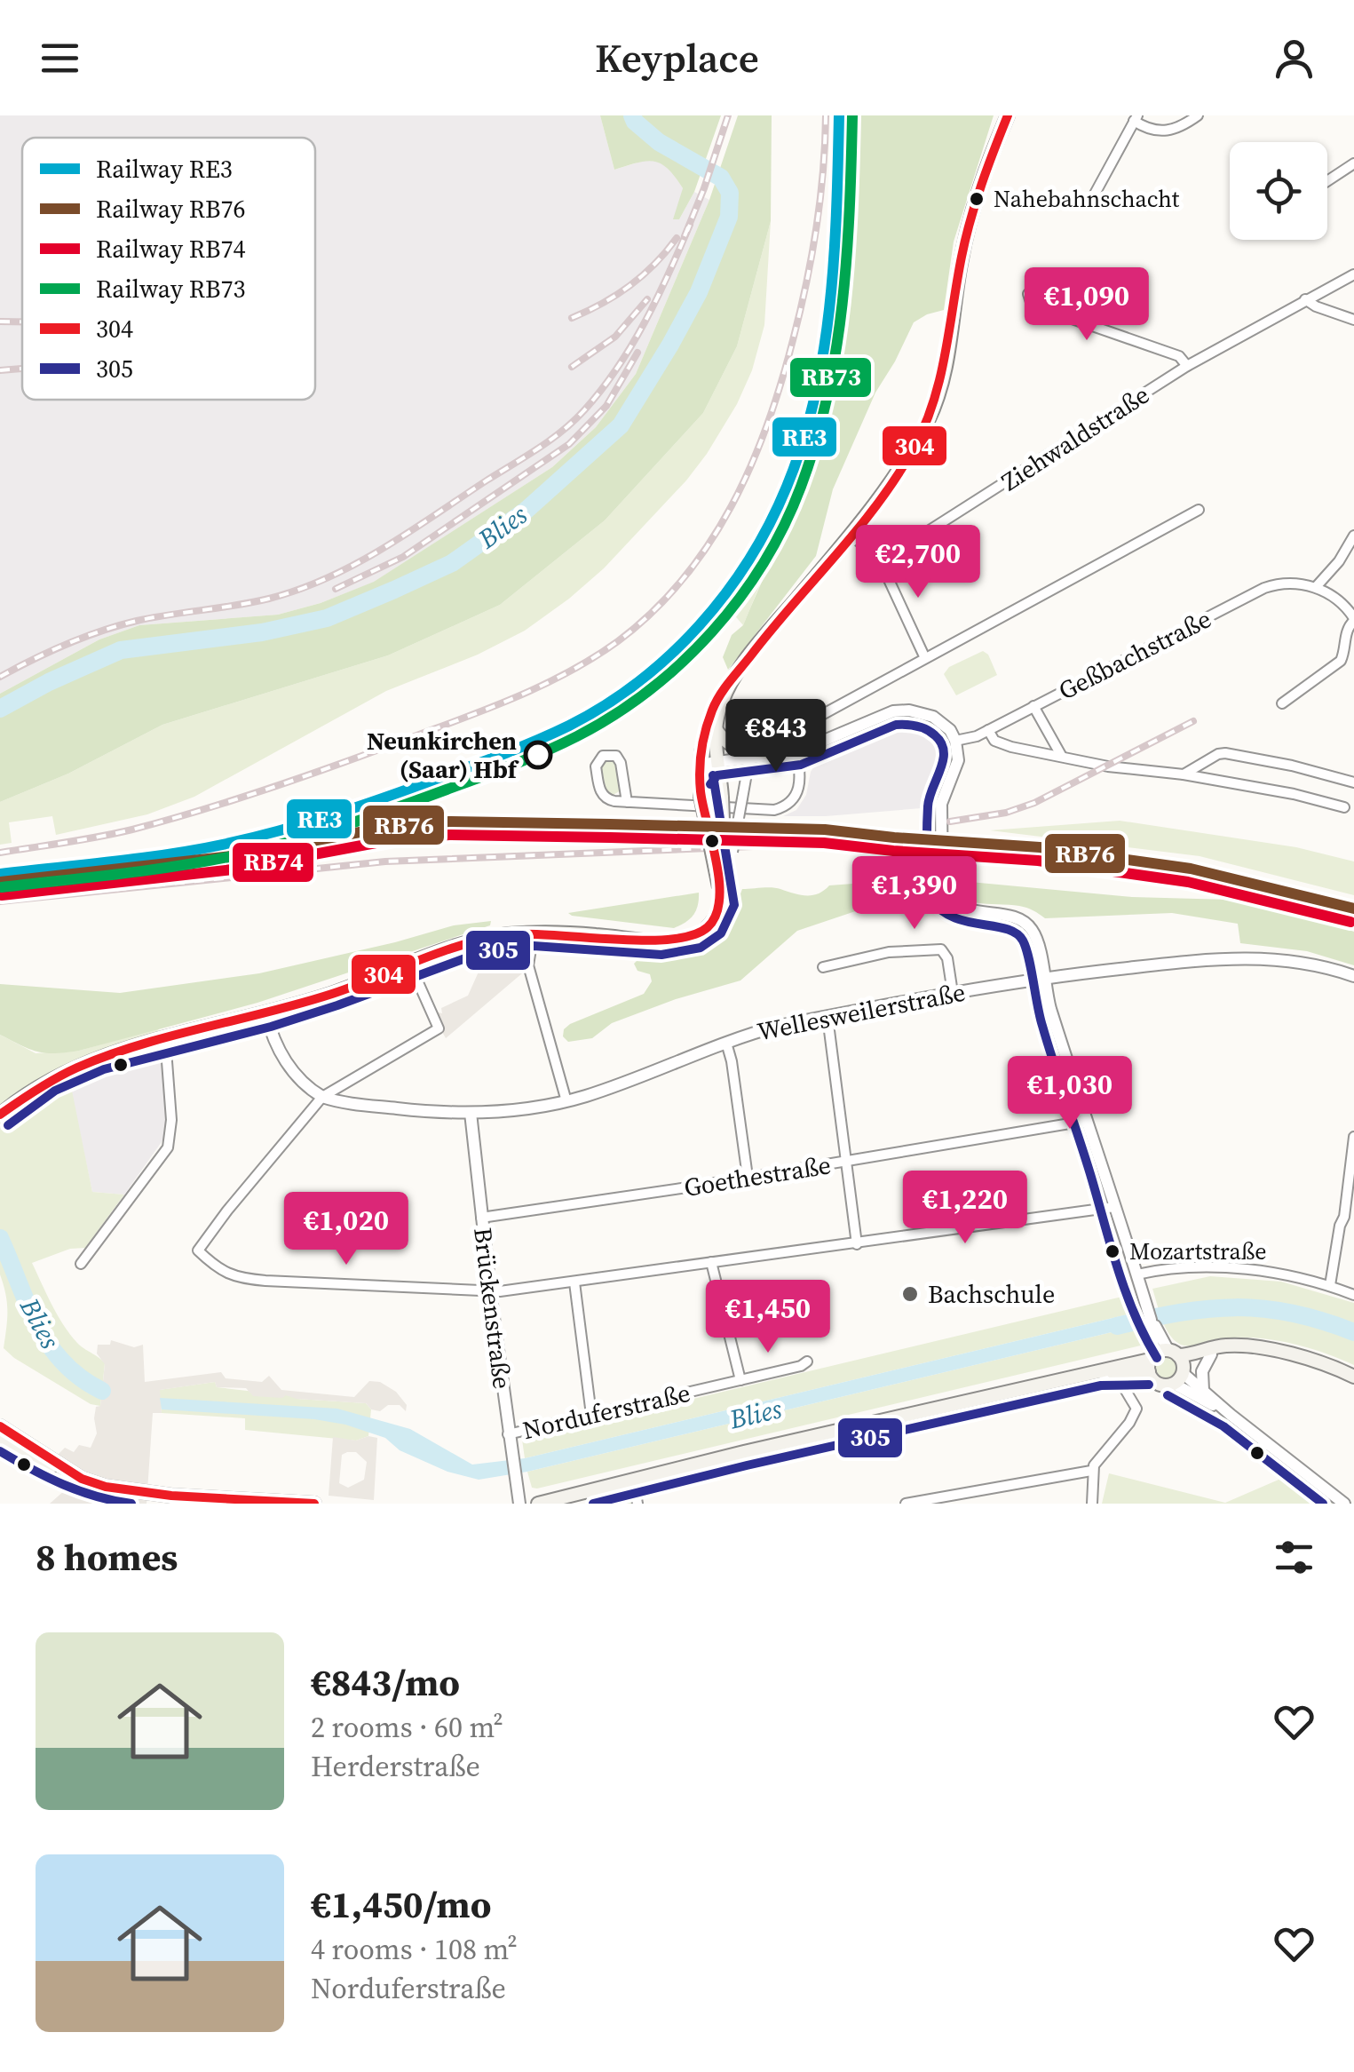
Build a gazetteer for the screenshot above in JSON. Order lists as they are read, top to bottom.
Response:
{
  "streets": {
    "street": [
      "Ziehwaldstraße",
      "Geßbachstraße",
      "Wellesweilerstraße",
      "Goethestraße",
      "Brückenstraße",
      "Norduferstraße"
    ]
  },
  "crossings": [
    ["Wellesweilerstraße", "Brückenstraße"],
    ["Goethestraße", "Brückenstraße"],
    ["Brückenstraße", "Norduferstraße"]
  ],
  "water": ["Blies"],
  "places": [
    "Nahebahnschacht",
    "Neunkirchen (Saar) Hbf",
    "Mozartstraße",
    "Bachschule"
  ],
  "lines": [
    "rail line RE3",
    "rail line RB73",
    "transit line 304",
    "transit line 305",
    "rail line RB76",
    "rail line RB74"
  ],
  "legend": [
    "Railway RE3",
    "Railway RB76",
    "Railway RB74",
    "Railway RB73",
    "304",
    "305"
  ],
  "page": {
    "header": "Keyplace",
    "price": [
      "€1,090",
      "€2,700",
      "€843",
      "€1,390",
      "€1,030",
      "€1,220",
      "€1,020",
      "€1,450"
    ],
    "heading": "8 homes",
    "list": [
      {
        "name": "€843/mo",
        "note": "2 rooms · 60 m² · Herderstraße"
      },
      {
        "name": "€1,450/mo",
        "note": "4 rooms · 108 m² · Norduferstraße"
      }
    ]
  }
}
